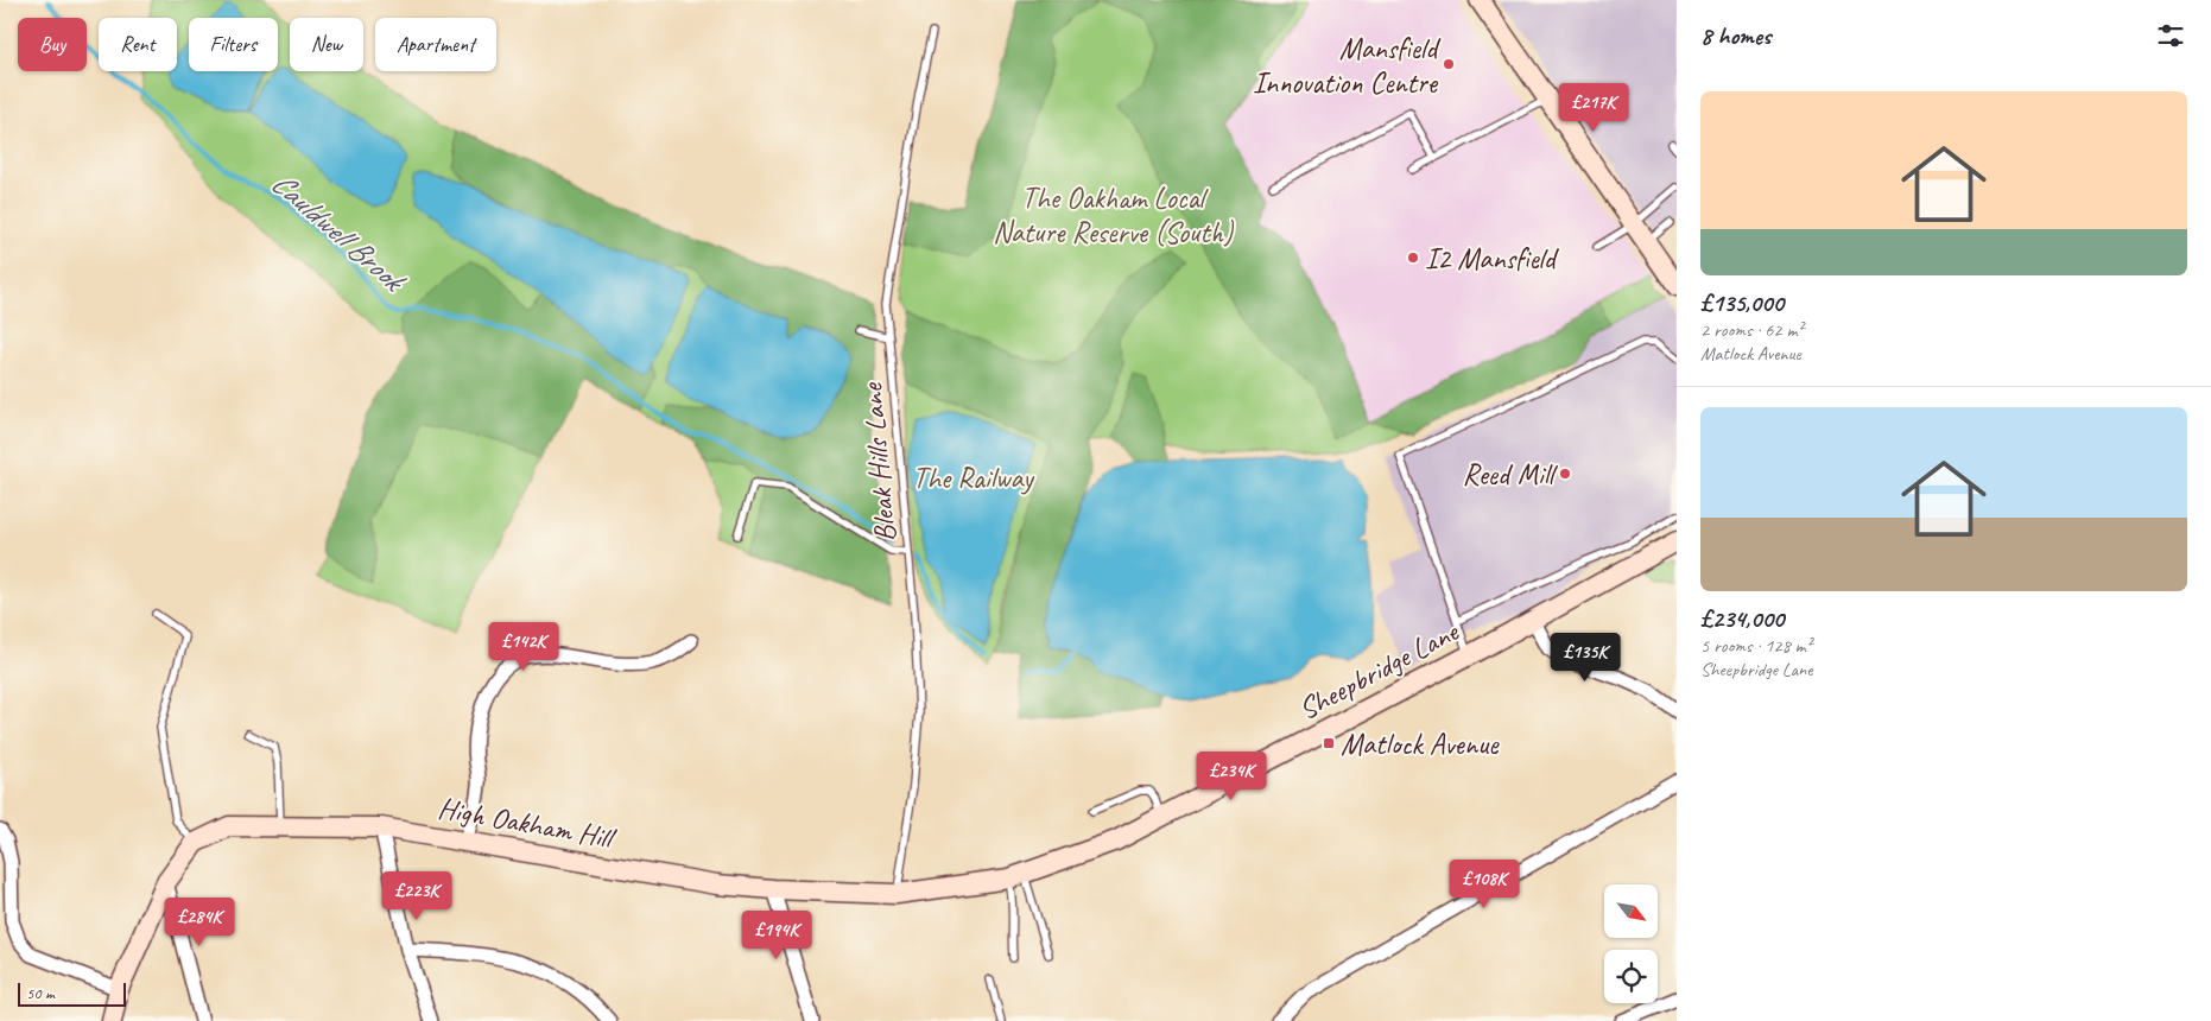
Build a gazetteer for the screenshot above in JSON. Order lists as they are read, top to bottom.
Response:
{
  "streets": {
    "street": ["Sheepbridge Lane", "High Oakham Hill"],
    "lane": ["Bleak Hills Lane"]
  },
  "crossings": [
    ["Bleak Hills Lane", "Sheepbridge Lane"],
    ["Bleak Hills Lane", "High Oakham Hill"],
    ["Sheepbridge Lane", "High Oakham Hill"]
  ],
  "water": ["Cauldwell Brook"],
  "parks": ["The Oakham Local Nature Reserve (South)", "The Railway"],
  "places": {
    "other": ["Mansfield Innovation Centre", "I2 Mansfield", "Reed Mill"],
    "transit": ["Matlock Avenue"]
  },
  "scale_bar": "50 m",
  "north": "bottom right",
  "page": {
    "heading": "8 homes",
    "chip": [
      "Buy",
      "Rent",
      "Filters",
      "New",
      "Apartment"
    ],
    "list": [
      {
        "name": "£135,000",
        "note": "2 rooms · 62 m² · Matlock Avenue"
      },
      {
        "name": "£234,000",
        "note": "5 rooms · 128 m² · Sheepbridge Lane"
      }
    ],
    "price": [
      "£217K",
      "£142K",
      "£135K",
      "£234K",
      "£108K",
      "£223K",
      "£284K",
      "£194K"
    ],
    "scale": "50 m"
  }
}
